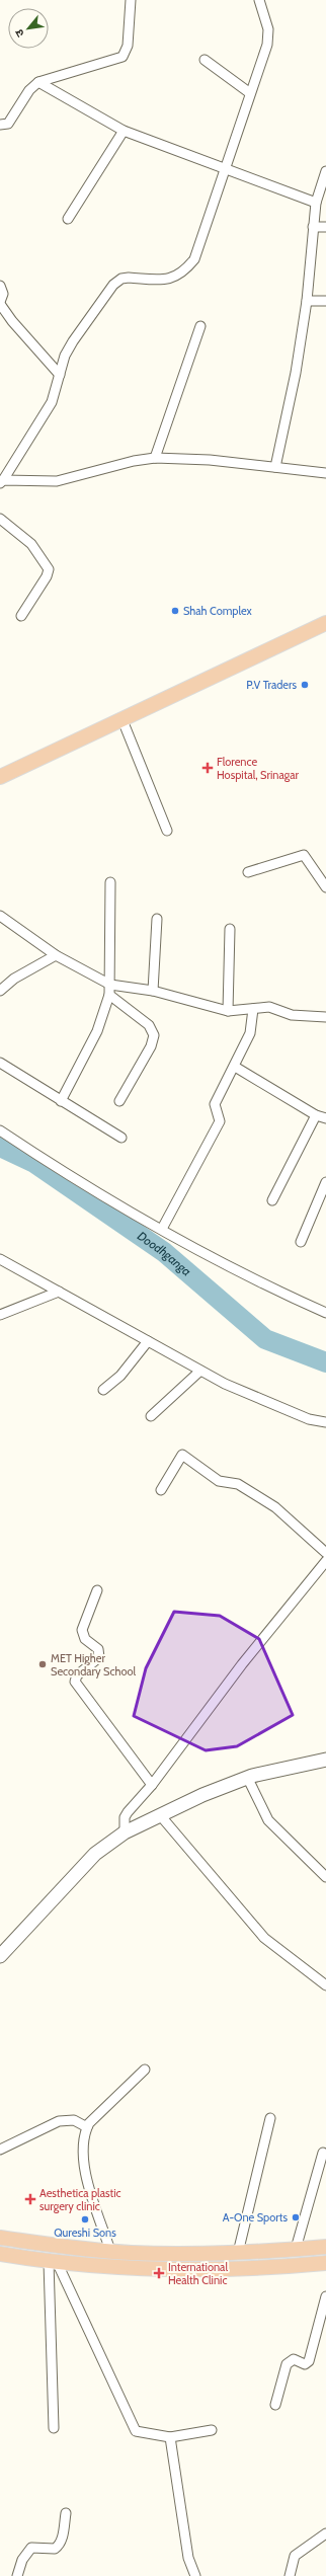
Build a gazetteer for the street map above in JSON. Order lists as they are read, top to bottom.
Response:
{
  "water": ["Doodhganga"],
  "places": {
    "other": [
      "Shah Complex",
      "P.V Traders",
      "MET Higher Secondary School",
      "A-One Sports",
      "Qureshi Sons"
    ],
    "health": ["Florence Hospital, Srinagar", "Aesthetica plastic surgery clinic", "International Health Clinic"]
  },
  "north": "bottom left"
}
